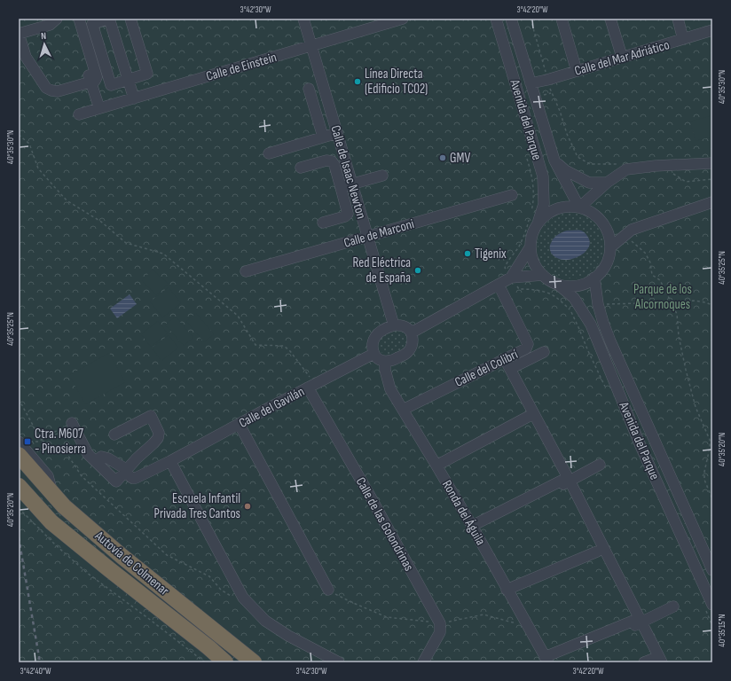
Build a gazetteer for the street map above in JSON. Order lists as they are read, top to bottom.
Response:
{
  "streets": {
    "highway": ["Autovía de Colmenar"],
    "street": [
      "Calle del Mar Adriático",
      "Calle de Einstein",
      "Avenida del Parque",
      "Calle de Isaac Newton",
      "Calle de Marconi",
      "Calle del Colibrí",
      "Calle del Gavilán",
      "Ronda del Águila",
      "Calle de las Golondrinas"
    ]
  },
  "crossings": [
    ["Calle del Mar Adriático", "Avenida del Parque"],
    ["Calle de Einstein", "Calle de Isaac Newton"],
    ["Calle de Isaac Newton", "Calle de Marconi"],
    ["Calle de Isaac Newton", "Calle del Gavilán"],
    ["Calle de Isaac Newton", "Ronda del Águila"],
    ["Calle del Colibrí", "Ronda del Águila"],
    ["Calle del Gavilán", "Ronda del Águila"],
    ["Calle del Gavilán", "Calle de las Golondrinas"]
  ],
  "parks": ["Parque de los Alcornoques"],
  "places": {
    "other": [
      "Línea Directa (Edificio TC02)",
      "GMV",
      "Tigenix",
      "Red Eléctrica de España",
      "Escuela Infantil Privada Tres Cantos"
    ],
    "transit": ["Ctra. M607 - Pinosierra"]
  },
  "north": "top",
  "coordinates": [
    "3°42'30\"W",
    "3°42'20\"W",
    "40°35'30\"N",
    "40°35'25\"N",
    "40°35'20\"N",
    "40°35'15\"N",
    "3°42'40\"W"
  ]
}
